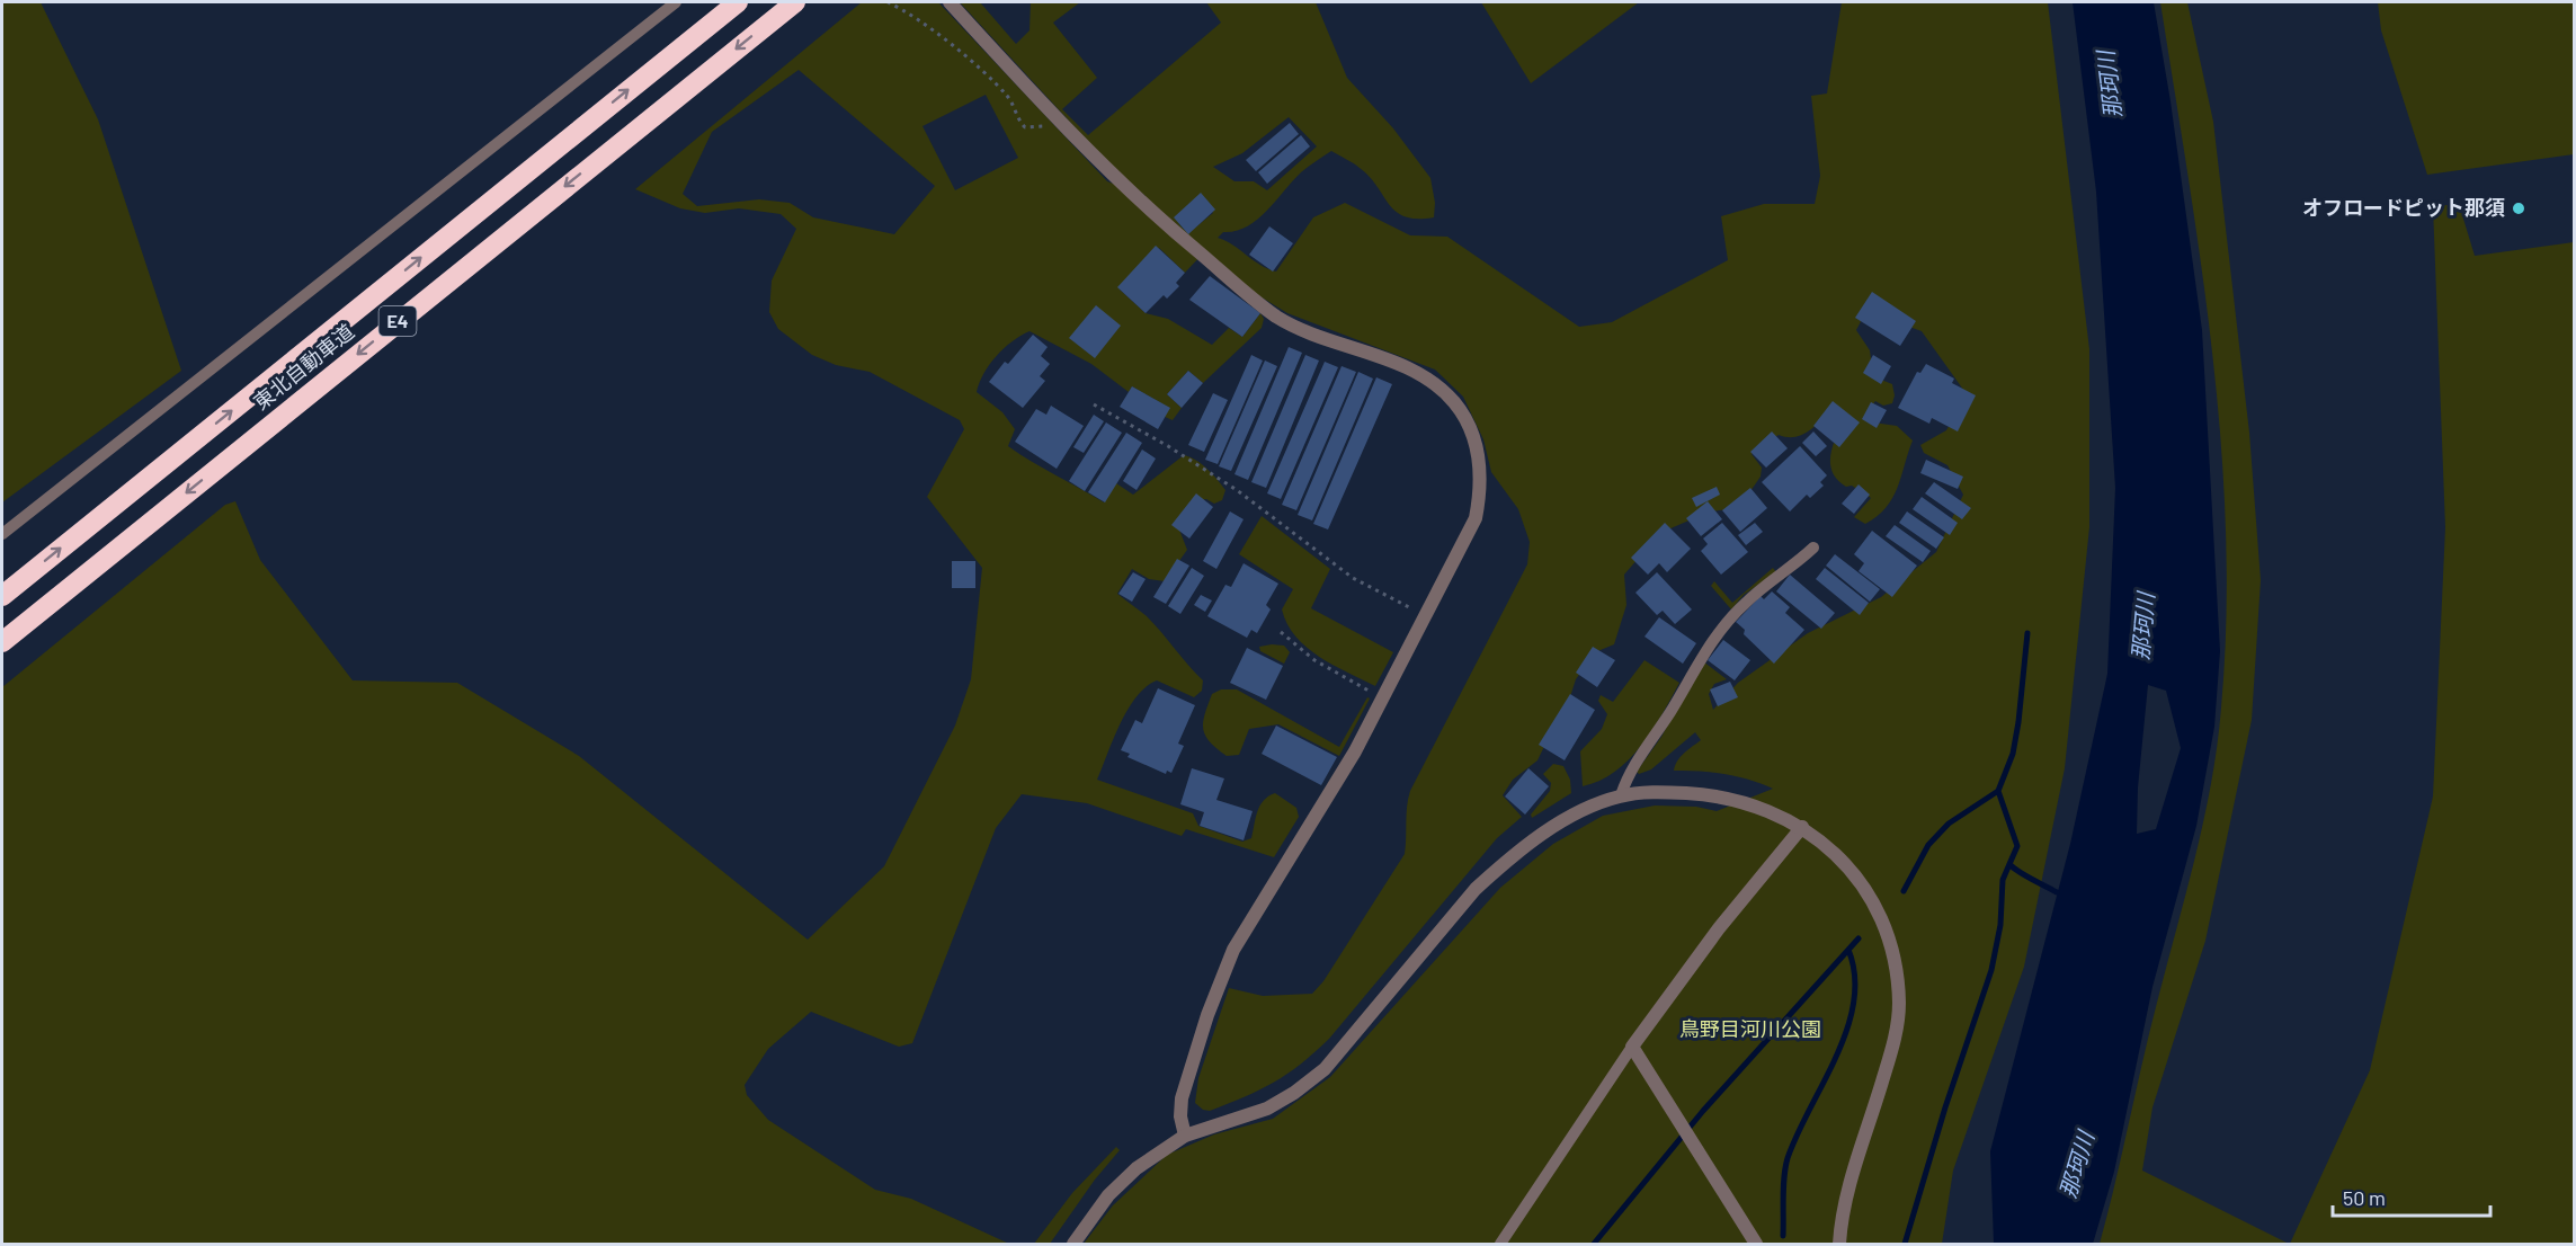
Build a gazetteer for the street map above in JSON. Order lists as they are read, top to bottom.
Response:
{
  "streets": {
    "highway": ["E4", "東北自動車道"]
  },
  "water": ["那珂川"],
  "parks": ["鳥野目河川公園"],
  "places": ["オフロードピット那須"],
  "scale_bar": "50 m"
}
